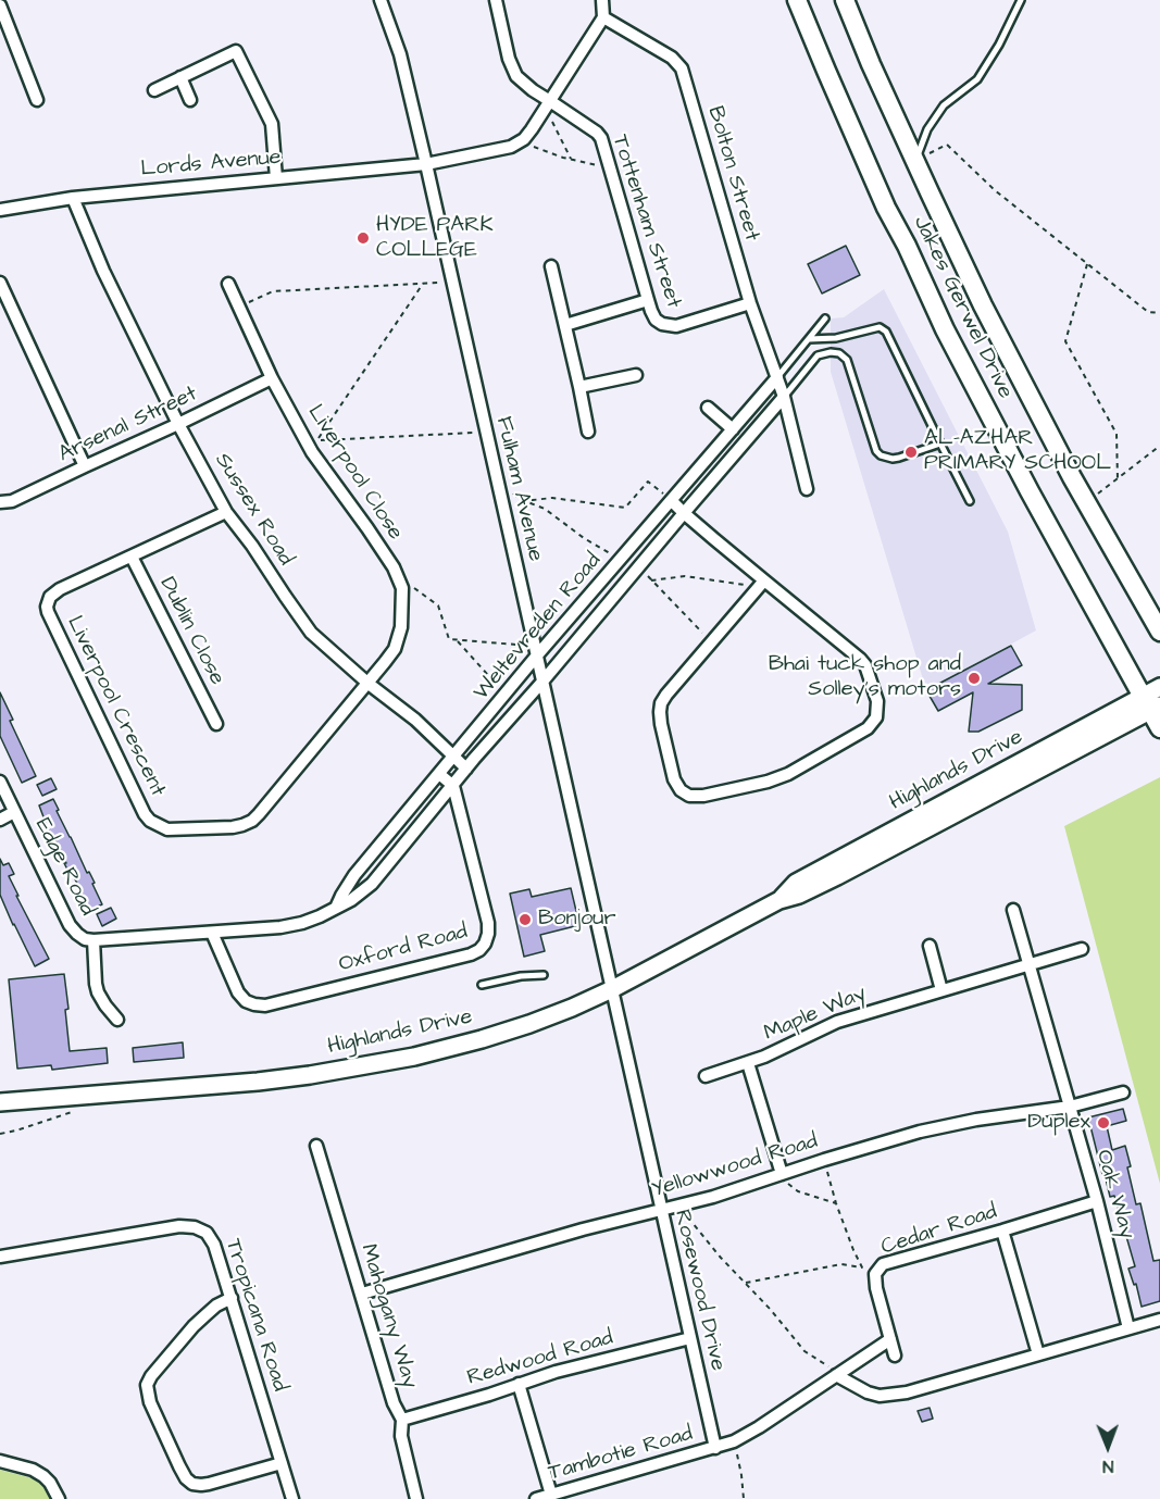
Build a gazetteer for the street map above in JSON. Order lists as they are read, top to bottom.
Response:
{
  "streets": {
    "main road": ["Jakes Gerwel Drive", "Highlands Drive"],
    "street": [
      "Lords Avenue",
      "Bolton Street",
      "Tottenham Street",
      "Arsenal Street",
      "Liverpool Close",
      "Fulham Avenue",
      "Sussex Road",
      "Weltevreden Road",
      "Dublin Close",
      "Liverpool Crescent",
      "Edge Road",
      "Oxford Road",
      "Maple Way",
      "Yellowwood Road",
      "Oak Way",
      "Cedar Road",
      "Rosewood Drive",
      "Tropicana Road",
      "Mahogany Way",
      "Redwood Road",
      "Tambotie Road"
    ]
  },
  "crossings": [
    ["Lords Avenue", "Bolton Street"],
    ["Lords Avenue", "Tottenham Street"],
    ["Lords Avenue", "Fulham Avenue"],
    ["Lords Avenue", "Sussex Road"],
    ["Bolton Street", "Tottenham Street"],
    ["Bolton Street", "Weltevreden Road"],
    ["Jakes Gerwel Drive", "Highlands Drive"],
    ["Arsenal Street", "Liverpool Close"],
    ["Arsenal Street", "Sussex Road"],
    ["Liverpool Close", "Sussex Road"],
    ["Liverpool Close", "Liverpool Crescent"],
    ["Fulham Avenue", "Weltevreden Road"],
    ["Fulham Avenue", "Highlands Drive"],
    ["Fulham Avenue", "Rosewood Drive"],
    ["Sussex Road", "Weltevreden Road"],
    ["Sussex Road", "Liverpool Crescent"],
    ["Weltevreden Road", "Edge Road"],
    ["Weltevreden Road", "Oxford Road"],
    ["Dublin Close", "Liverpool Crescent"],
    ["Highlands Drive", "Rosewood Drive"],
    ["Maple Way", "Oak Way"],
    ["Yellowwood Road", "Oak Way"],
    ["Yellowwood Road", "Rosewood Drive"],
    ["Yellowwood Road", "Mahogany Way"],
    ["Oak Way", "Cedar Road"],
    ["Cedar Road", "Tambotie Road"],
    ["Rosewood Drive", "Redwood Road"],
    ["Rosewood Drive", "Tambotie Road"],
    ["Mahogany Way", "Redwood Road"]
  ],
  "places": [
    "HYDE PARK COLLEGE",
    "AL-AZHAR PRIMARY SCHOOL",
    "Bhai tuck shop and Solley's motors",
    "Bonjour",
    "Duplex"
  ],
  "north": "bottom"
}
